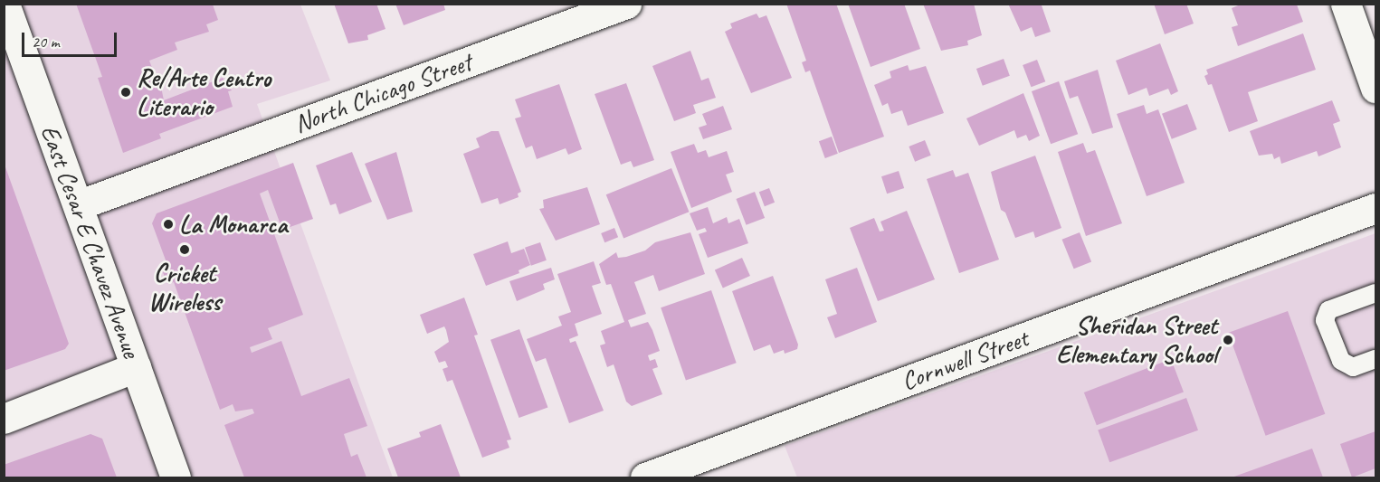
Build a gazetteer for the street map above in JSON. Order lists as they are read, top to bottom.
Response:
{
  "streets": {
    "street": ["North Chicago Street", "East Cesar E Chavez Avenue", "Cornwell Street"]
  },
  "crossings": [
    ["North Chicago Street", "East Cesar E Chavez Avenue"]
  ],
  "places": [
    "Re/Arte Centro Literario",
    "La Monarca",
    "Cricket Wireless",
    "Sheridan Street Elementary School"
  ],
  "scale_bar": "20 m"
}
